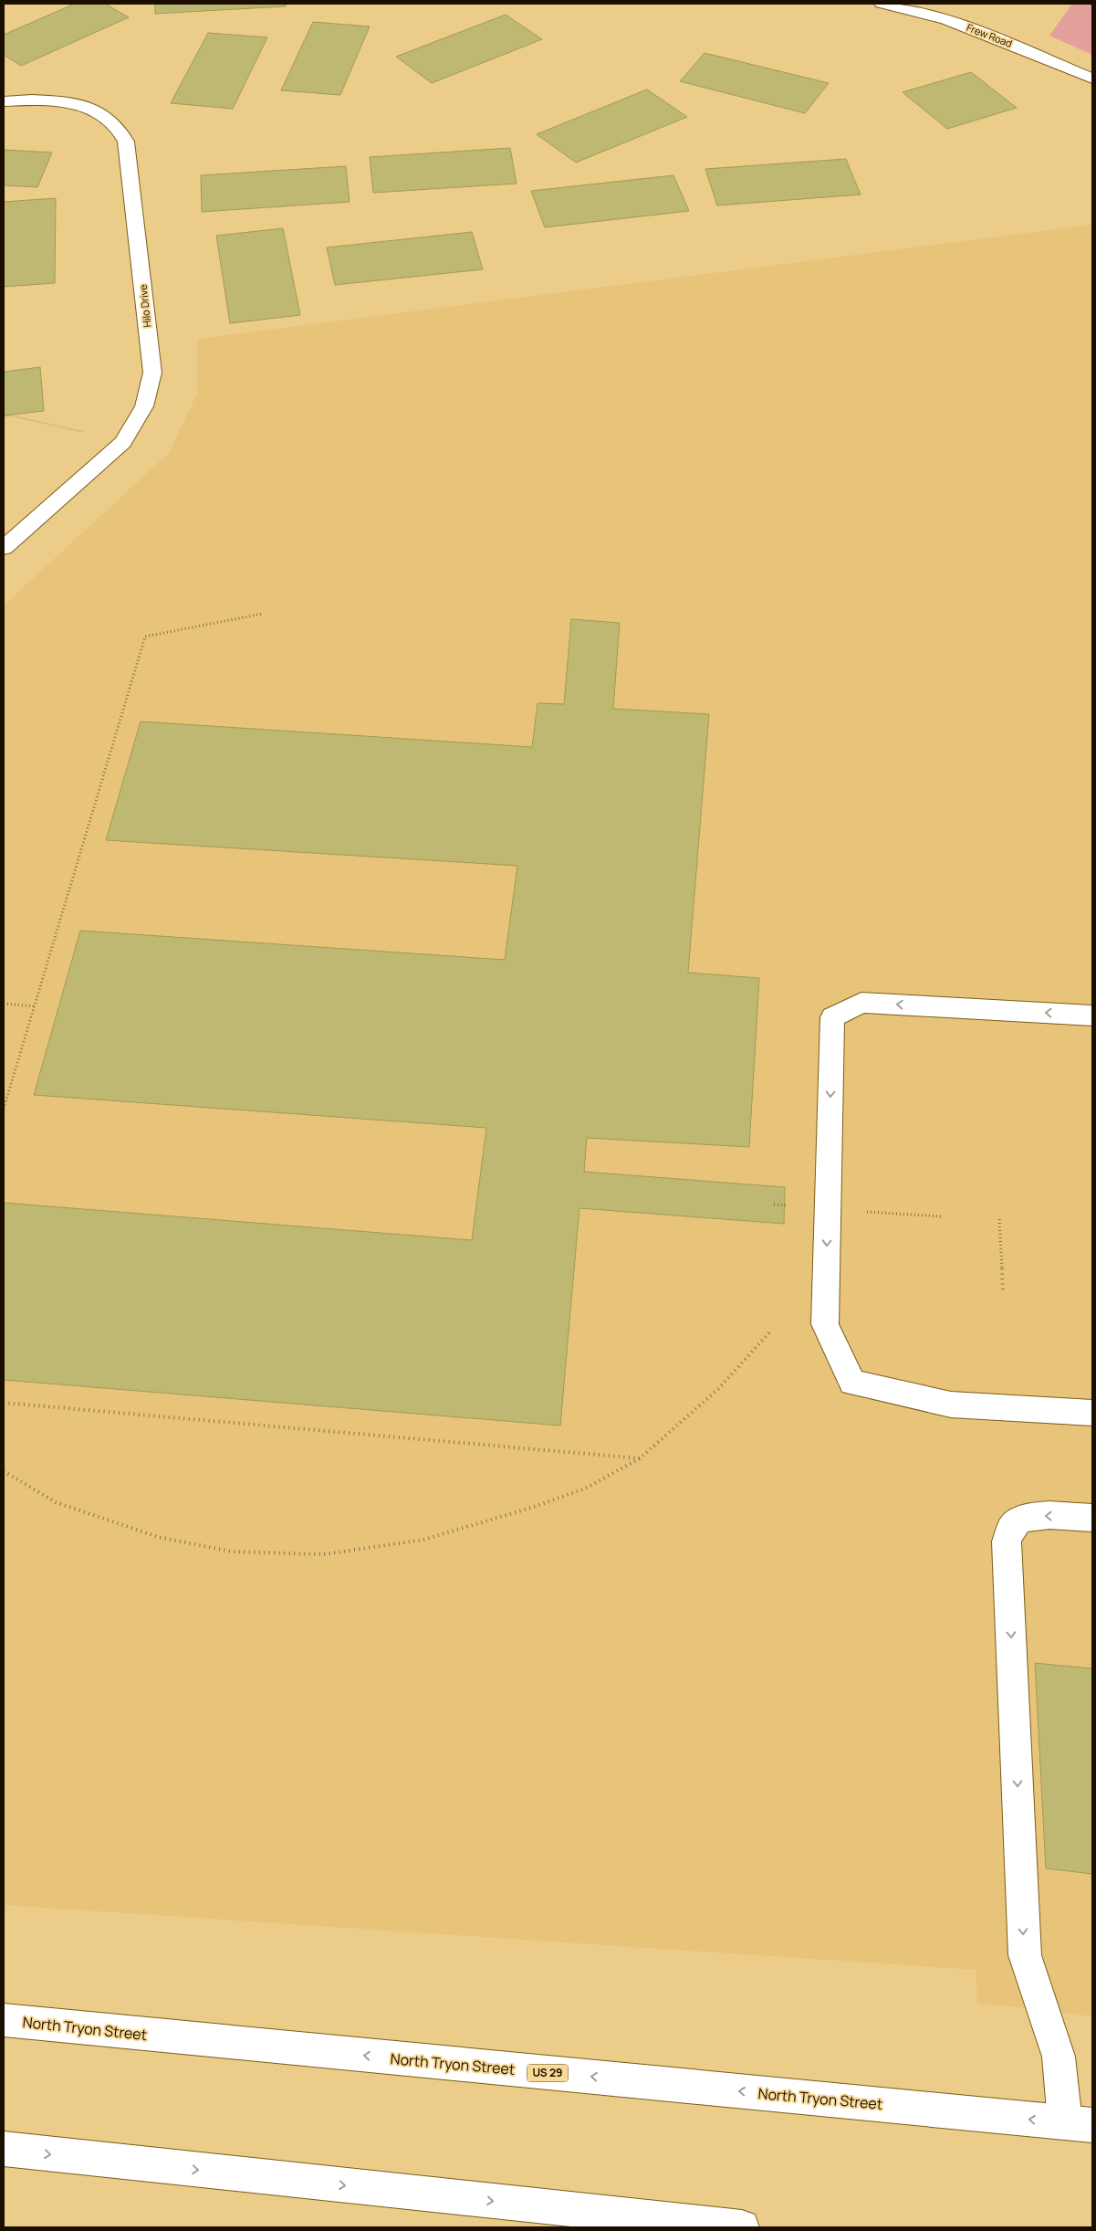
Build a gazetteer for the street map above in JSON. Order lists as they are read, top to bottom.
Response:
{
  "streets": {
    "street": [
      "Frew Road",
      "Hilo Drive",
      "North Tryon Street",
      "US 29"
    ]
  }
}
